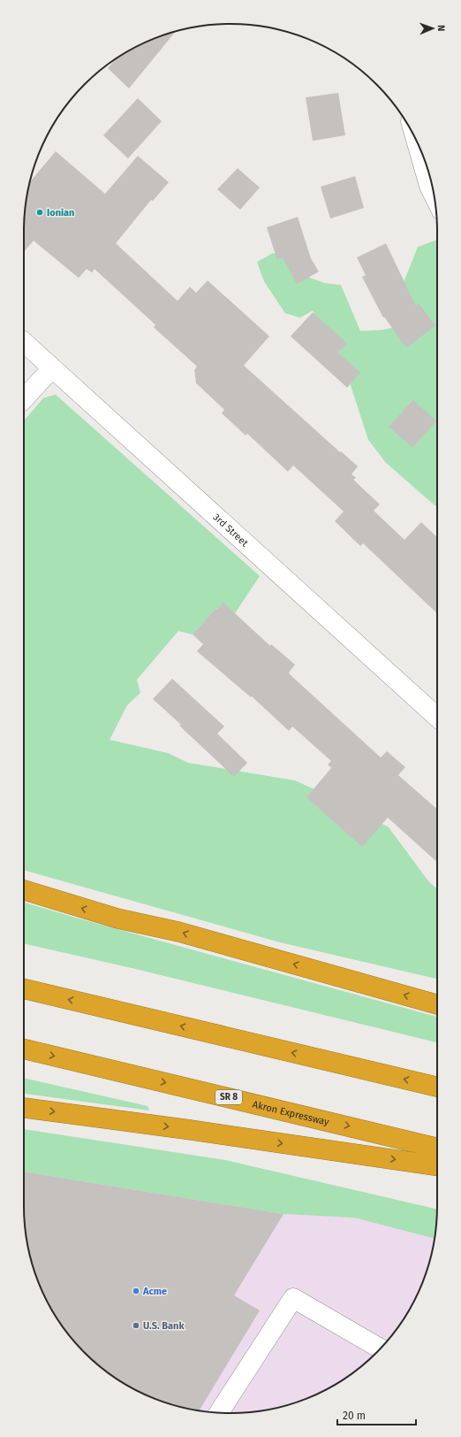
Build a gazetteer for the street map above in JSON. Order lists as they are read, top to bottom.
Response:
{
  "streets": {
    "highway": ["SR 8", "Akron Expressway"],
    "street": ["3rd Street"]
  },
  "places": ["Ionian", "Acme", "U.S. Bank"],
  "scale_bar": "20 m",
  "north": "right"
}
